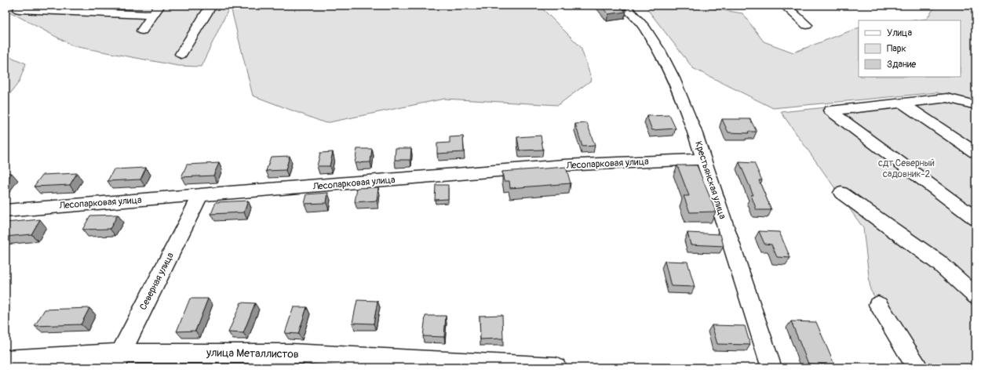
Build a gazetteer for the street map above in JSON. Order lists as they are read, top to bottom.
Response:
{
  "streets": {
    "street": [
      "Лесопарковая улица",
      "Крестьянская улица",
      "Северная улица",
      "улица Металлистов"
    ]
  },
  "crossings": [
    ["Лесопарковая улица", "Крестьянская улица"],
    ["Лесопарковая улица", "Северная улица"],
    ["Северная улица", "улица Металлистов"]
  ],
  "parks": ["сдт Северный садовник-2"],
  "legend": ["Улица", "Парк", "Здание"]
}
